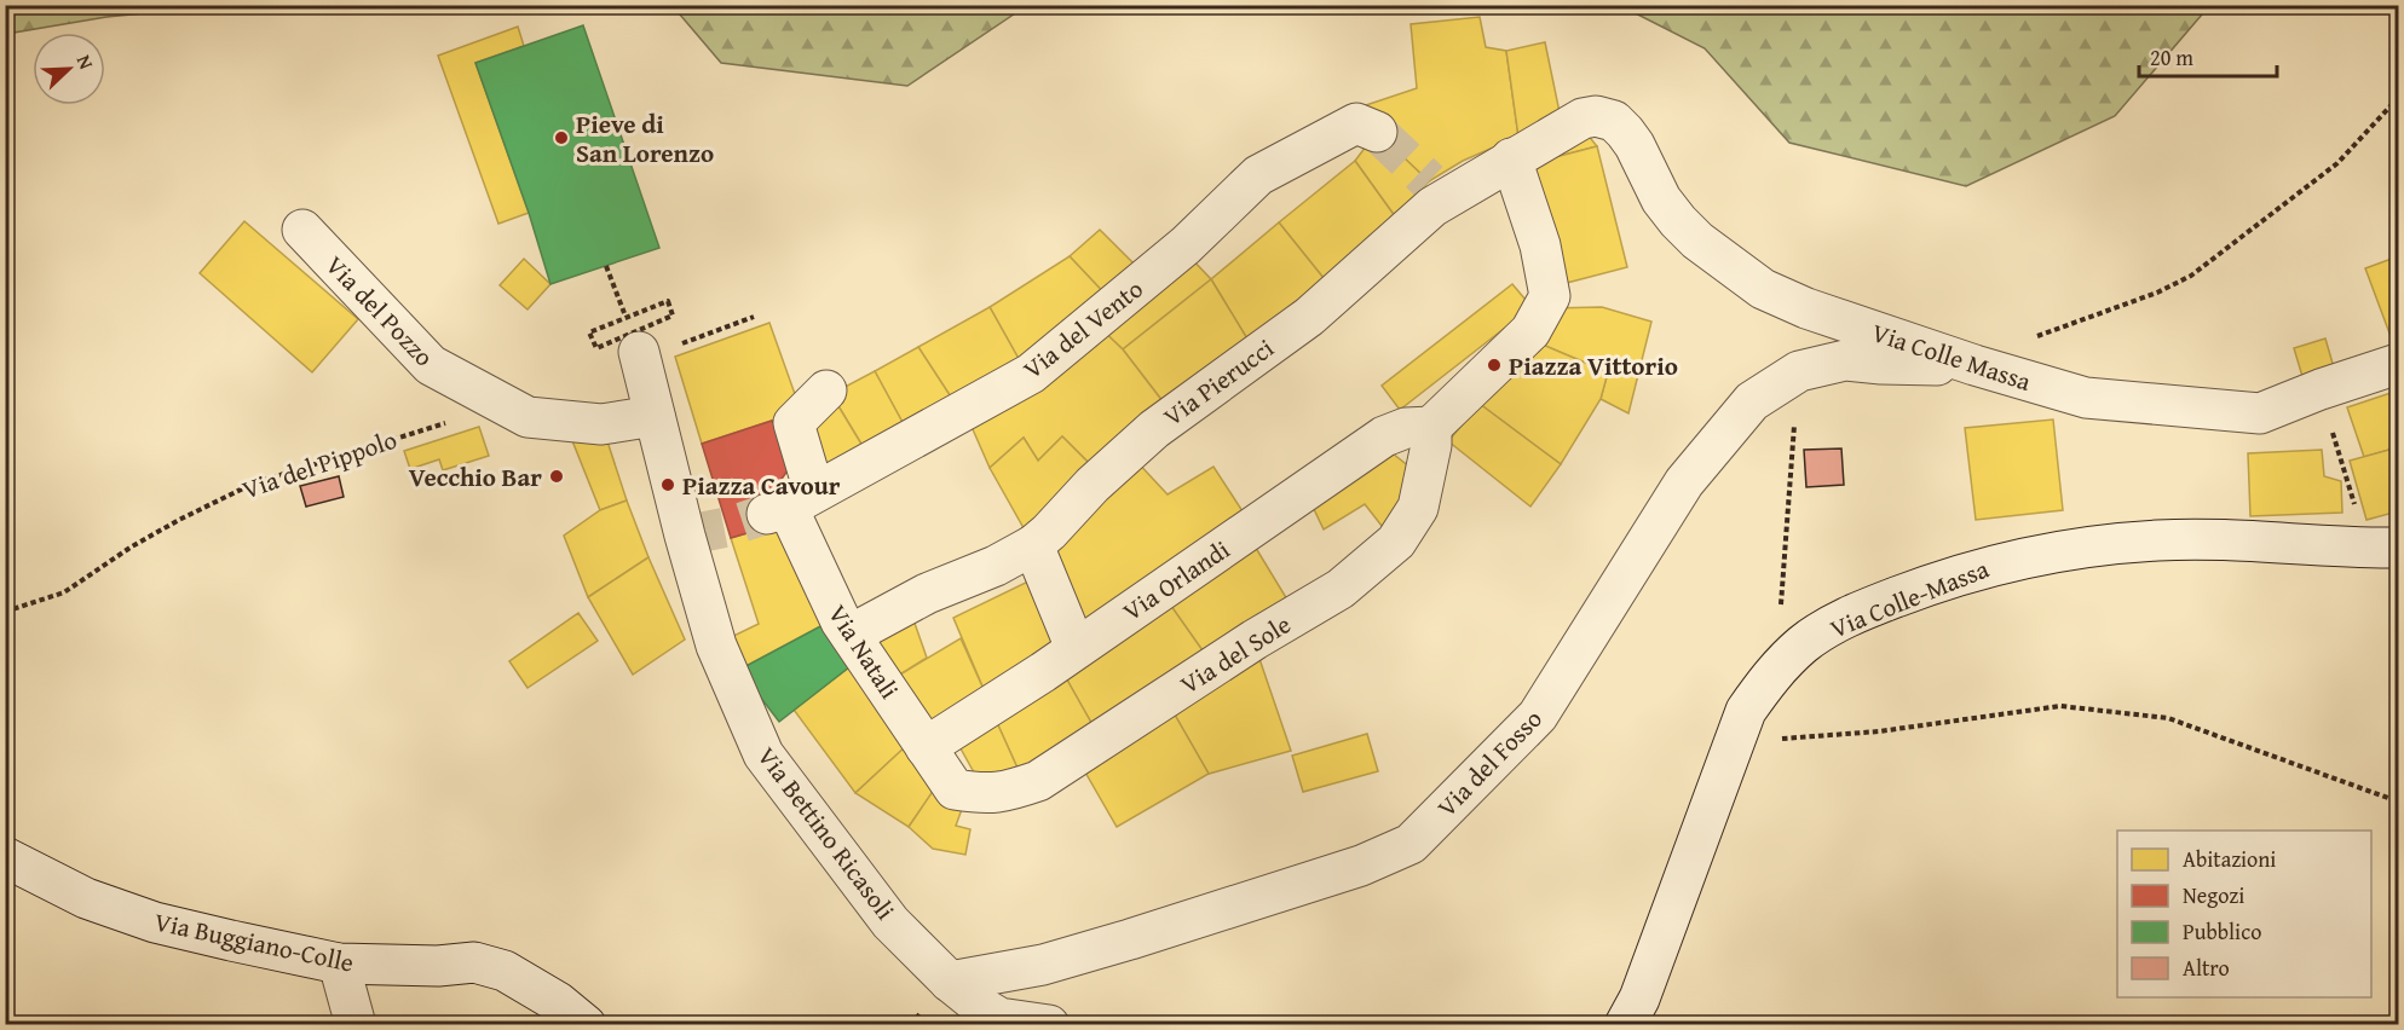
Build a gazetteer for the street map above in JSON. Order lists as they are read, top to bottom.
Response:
{
  "streets": {
    "street": [
      "Via del Pozzo",
      "Via del Vento",
      "Via Colle Massa",
      "Via Pierucci",
      "Via Orlandi",
      "Via Colle-Massa",
      "Via Natali",
      "Via del Sole",
      "Via del Fosso",
      "Via Bettino Ricasoli",
      "Via Buggiano-Colle"
    ],
    "path": ["Via del Pippolo"]
  },
  "crossings": [
    ["Via del Pozzo", "Via del Pippolo"],
    ["Via del Vento", "Via Natali"],
    ["Via Colle Massa", "Via Pierucci"],
    ["Via Colle Massa", "Via del Fosso"],
    ["Via Pierucci", "Via Natali"],
    ["Via Orlandi", "Via Natali"],
    ["Via Orlandi", "Via del Sole"],
    ["Via Natali", "Via del Sole"],
    ["Via del Fosso", "Via Bettino Ricasoli"]
  ],
  "places": [
    "Pieve di San Lorenzo",
    "Piazza Vittorio",
    "Vecchio Bar",
    "Piazza Cavour"
  ],
  "legend": [
    "Abitazioni",
    "Negozi",
    "Pubblico",
    "Altro"
  ],
  "scale_bar": "20 m",
  "north": "top right"
}
